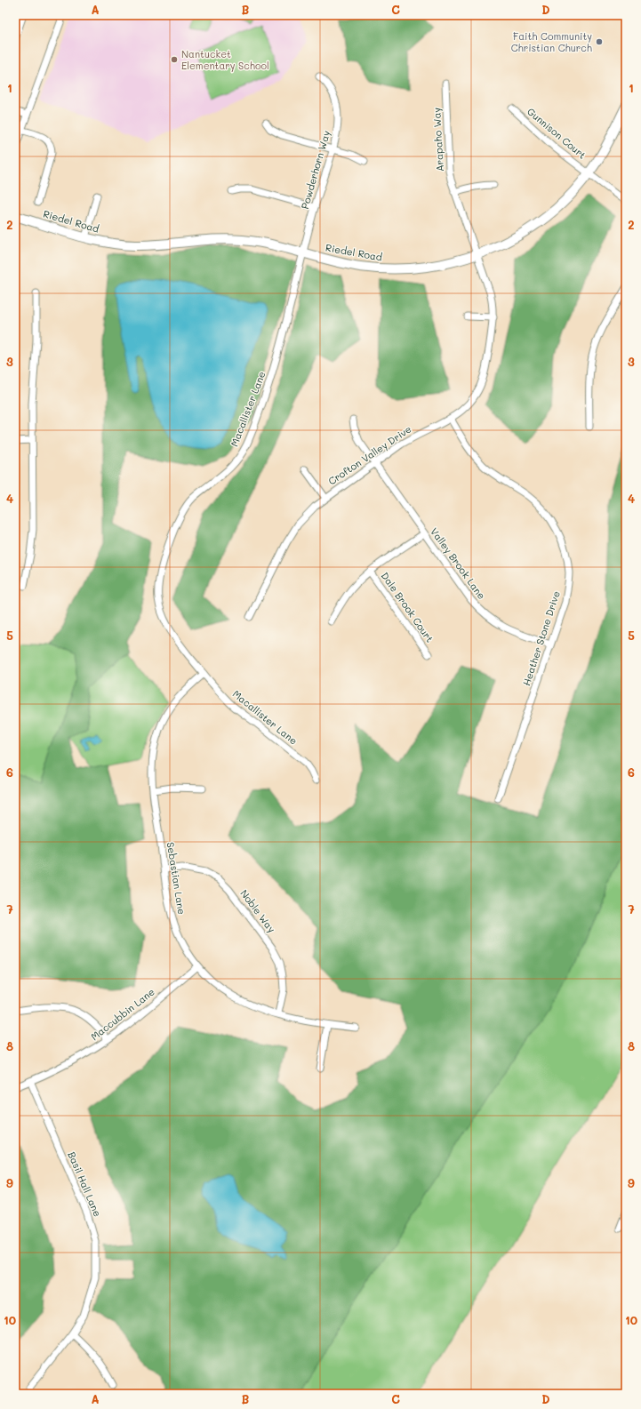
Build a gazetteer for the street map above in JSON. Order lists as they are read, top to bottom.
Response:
{
  "streets": {
    "street": [
      "Gunnison Court",
      "Arapaho Way",
      "Powderhorn Way",
      "Riedel Road",
      "Macallister Lane",
      "Crofton Valley Drive",
      "Valley Brook Lane",
      "Dale Brook Court",
      "Heather Stone Drive",
      "Sebastian Lane",
      "Noble Way",
      "Maccubbin Lane",
      "Basil Hall Lane"
    ]
  },
  "crossings": [
    ["Gunnison Court", "Riedel Road"],
    ["Arapaho Way", "Riedel Road"],
    ["Arapaho Way", "Crofton Valley Drive"],
    ["Powderhorn Way", "Riedel Road"],
    ["Powderhorn Way", "Macallister Lane"],
    ["Riedel Road", "Macallister Lane"],
    ["Riedel Road", "Crofton Valley Drive"],
    ["Macallister Lane", "Sebastian Lane"],
    ["Crofton Valley Drive", "Valley Brook Lane"],
    ["Crofton Valley Drive", "Heather Stone Drive"],
    ["Valley Brook Lane", "Heather Stone Drive"],
    ["Sebastian Lane", "Noble Way"],
    ["Sebastian Lane", "Maccubbin Lane"],
    ["Maccubbin Lane", "Basil Hall Lane"]
  ],
  "places": ["Faith Community Christian Church", "Nantucket Elementary School"],
  "grid": {
    "columns": [
      "A",
      "B",
      "C",
      "D"
    ],
    "rows": [
      "1",
      "2",
      "3",
      "4",
      "5",
      "6",
      "7",
      "8",
      "9",
      "10"
    ]
  }
}
